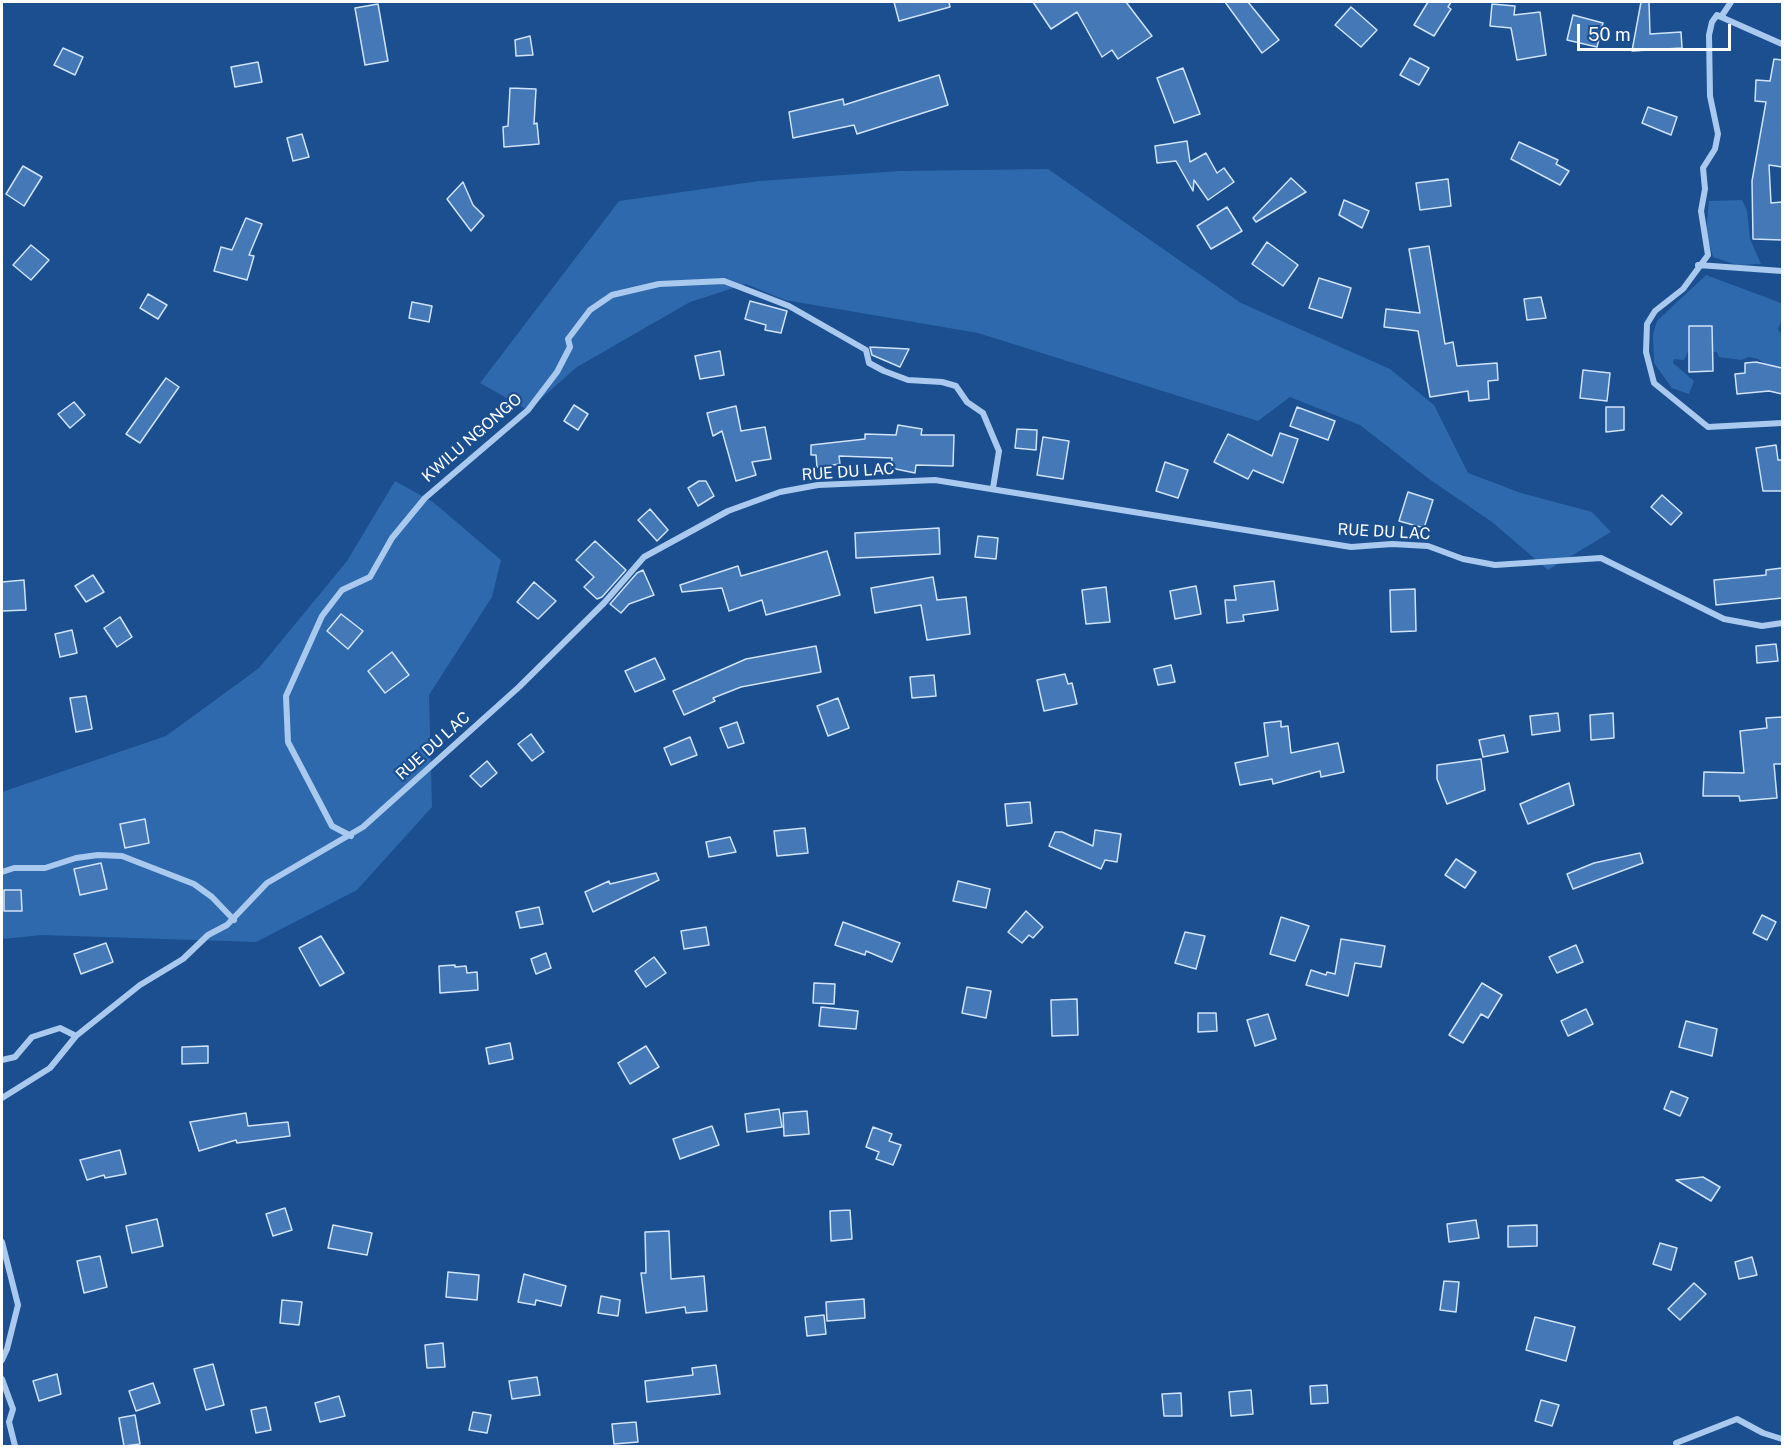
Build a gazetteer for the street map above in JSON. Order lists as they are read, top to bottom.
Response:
{
  "streets": {
    "street": ["KWILU NGONGO", "RUE DU LAC"]
  },
  "crossings": [
    ["KWILU NGONGO", "RUE DU LAC"]
  ],
  "scale_bar": "50 m"
}
